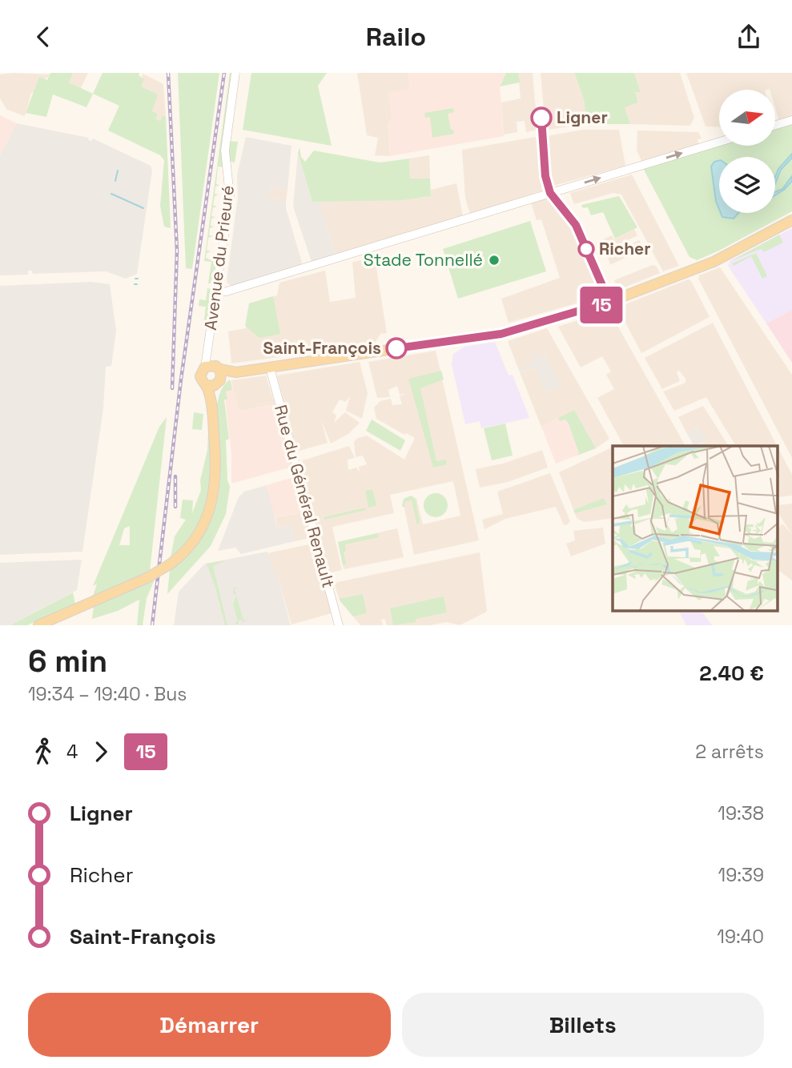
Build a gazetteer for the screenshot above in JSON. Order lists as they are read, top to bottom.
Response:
{
  "streets": {
    "street": ["Avenue du Prieuré", "Rue du Général Renault"]
  },
  "places": [
    "Ligner",
    "Richer",
    "Stade Tonnellé",
    "Saint-François"
  ],
  "lines": ["bus line 15"],
  "north": "right",
  "page": {
    "header": "Railo",
    "on_map": "15",
    "heading": ["6 min", "19:34 – 19:40 · Bus", "2.40 €"],
    "legs": ["4", "15", "2 arrêts"],
    "list": [
      {
        "name": "Ligner",
        "value": "19:38"
      },
      {
        "name": "Richer",
        "value": "19:39"
      },
      {
        "name": "Saint-François",
        "value": "19:40"
      }
    ],
    "buttons": ["Démarrer", "Billets"]
  }
}
